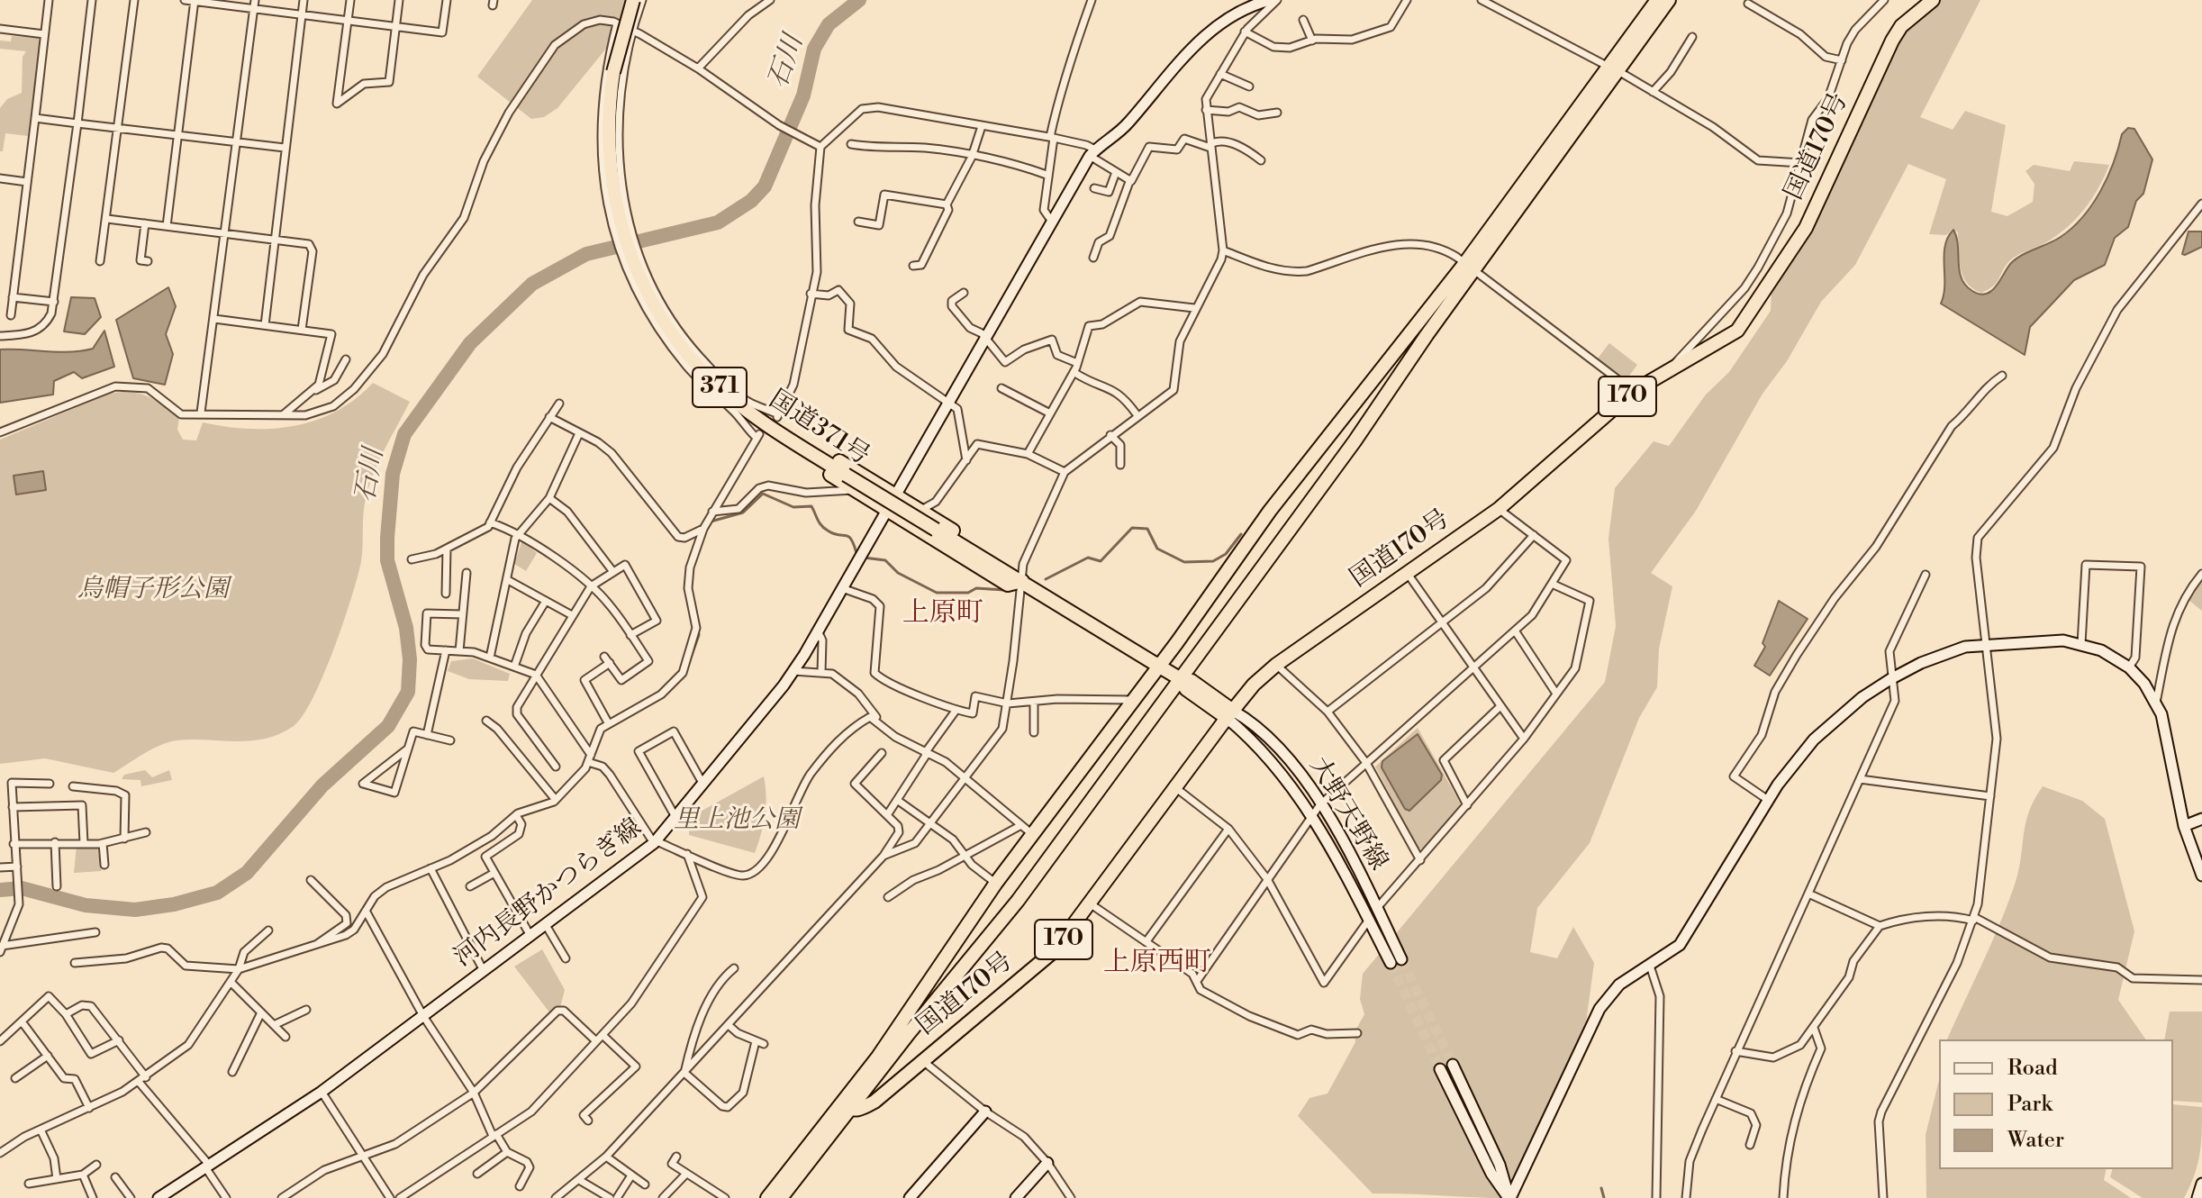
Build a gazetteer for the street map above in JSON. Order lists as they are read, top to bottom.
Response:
{
  "streets": {
    "highway": [
      "国道170号",
      "371",
      "170",
      "国道371号"
    ],
    "street": ["大野天野線", "河内長野かつらぎ線"]
  },
  "crossings": [
    ["国道170号", "国道371号"],
    ["国道170号", "大野天野線"],
    ["国道371号", "大野天野線"]
  ],
  "districts": ["上原町", "上原西町"],
  "water": ["石川"],
  "parks": ["烏帽子形公園", "里上池公園"],
  "legend": ["Road", "Park", "Water"]
}
